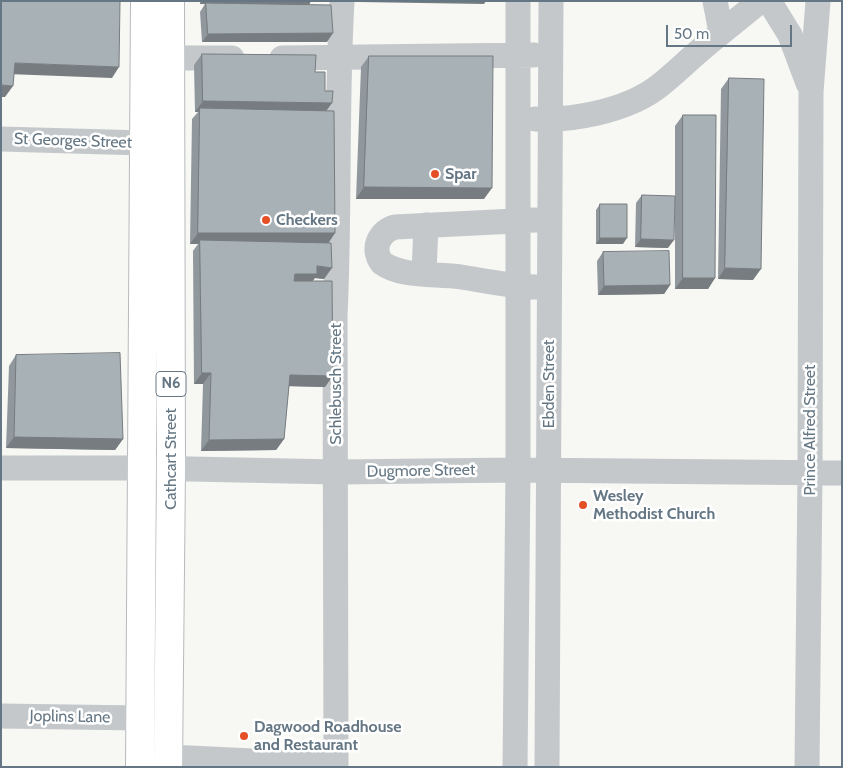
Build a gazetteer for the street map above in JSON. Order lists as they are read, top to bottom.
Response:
{
  "streets": {
    "highway": ["N6", "Cathcart Street"],
    "street": [
      "St Georges Street",
      "Schlebusch Street",
      "Ebden Street",
      "Prince Alfred Street",
      "Dugmore Street",
      "Joplins Lane"
    ]
  },
  "crossings": [
    ["St Georges Street", "Cathcart Street"],
    ["Schlebusch Street", "Dugmore Street"],
    ["Ebden Street", "Dugmore Street"],
    ["Prince Alfred Street", "Dugmore Street"],
    ["Cathcart Street", "Dugmore Street"],
    ["Cathcart Street", "Joplins Lane"]
  ],
  "places": [
    "Spar",
    "Checkers",
    "Wesley Methodist Church",
    "Dagwood Roadhouse and Restaurant"
  ],
  "scale_bar": "50 m"
}
